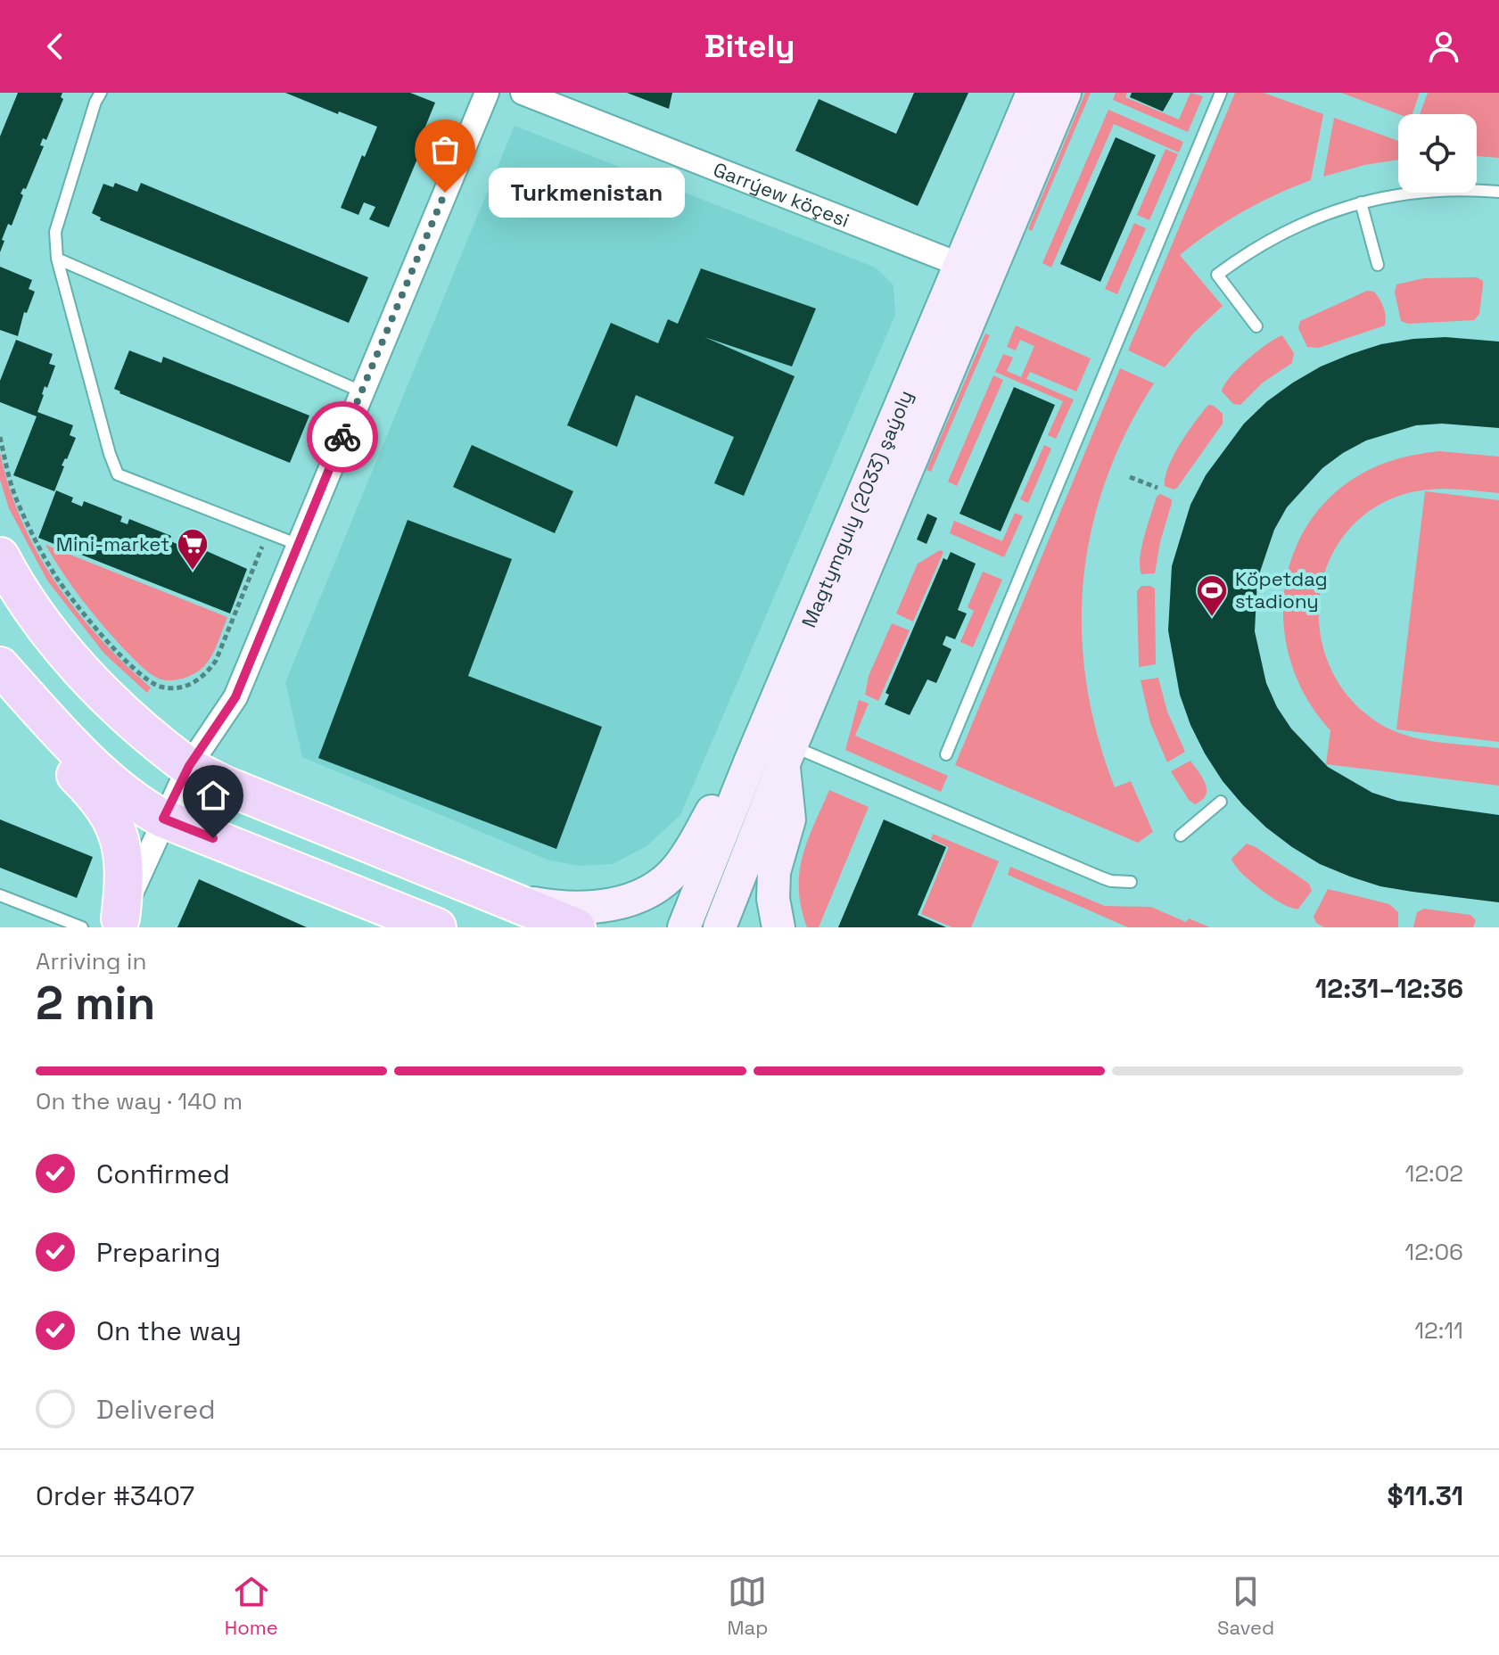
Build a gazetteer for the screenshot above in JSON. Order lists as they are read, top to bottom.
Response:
{
  "streets": {
    "main road": ["Magtymguly (2033) şaýoly"],
    "street": ["Garrýew köçesi"]
  },
  "crossings": [
    ["Garrýew köçesi", "Magtymguly (2033) şaýoly"]
  ],
  "places": {
    "other": ["Turkmenistan"],
    "supermarket": ["Mini-market"],
    "sports": ["Köpetdag stadiony"]
  },
  "page": {
    "header": "Bitely",
    "bubble": "Turkmenistan",
    "heading": ["2 min", "Arriving in", "12:31–12:36"],
    "panel": ["Order #3407", "$11.31"],
    "bar": "On the way · 140 m",
    "list": [
      ["Confirmed", "12:02"],
      ["Preparing", "12:06"],
      ["On the way", "12:11"],
      "Delivered"
    ],
    "tabs": ["Home", "Map", "Saved"]
  }
}
